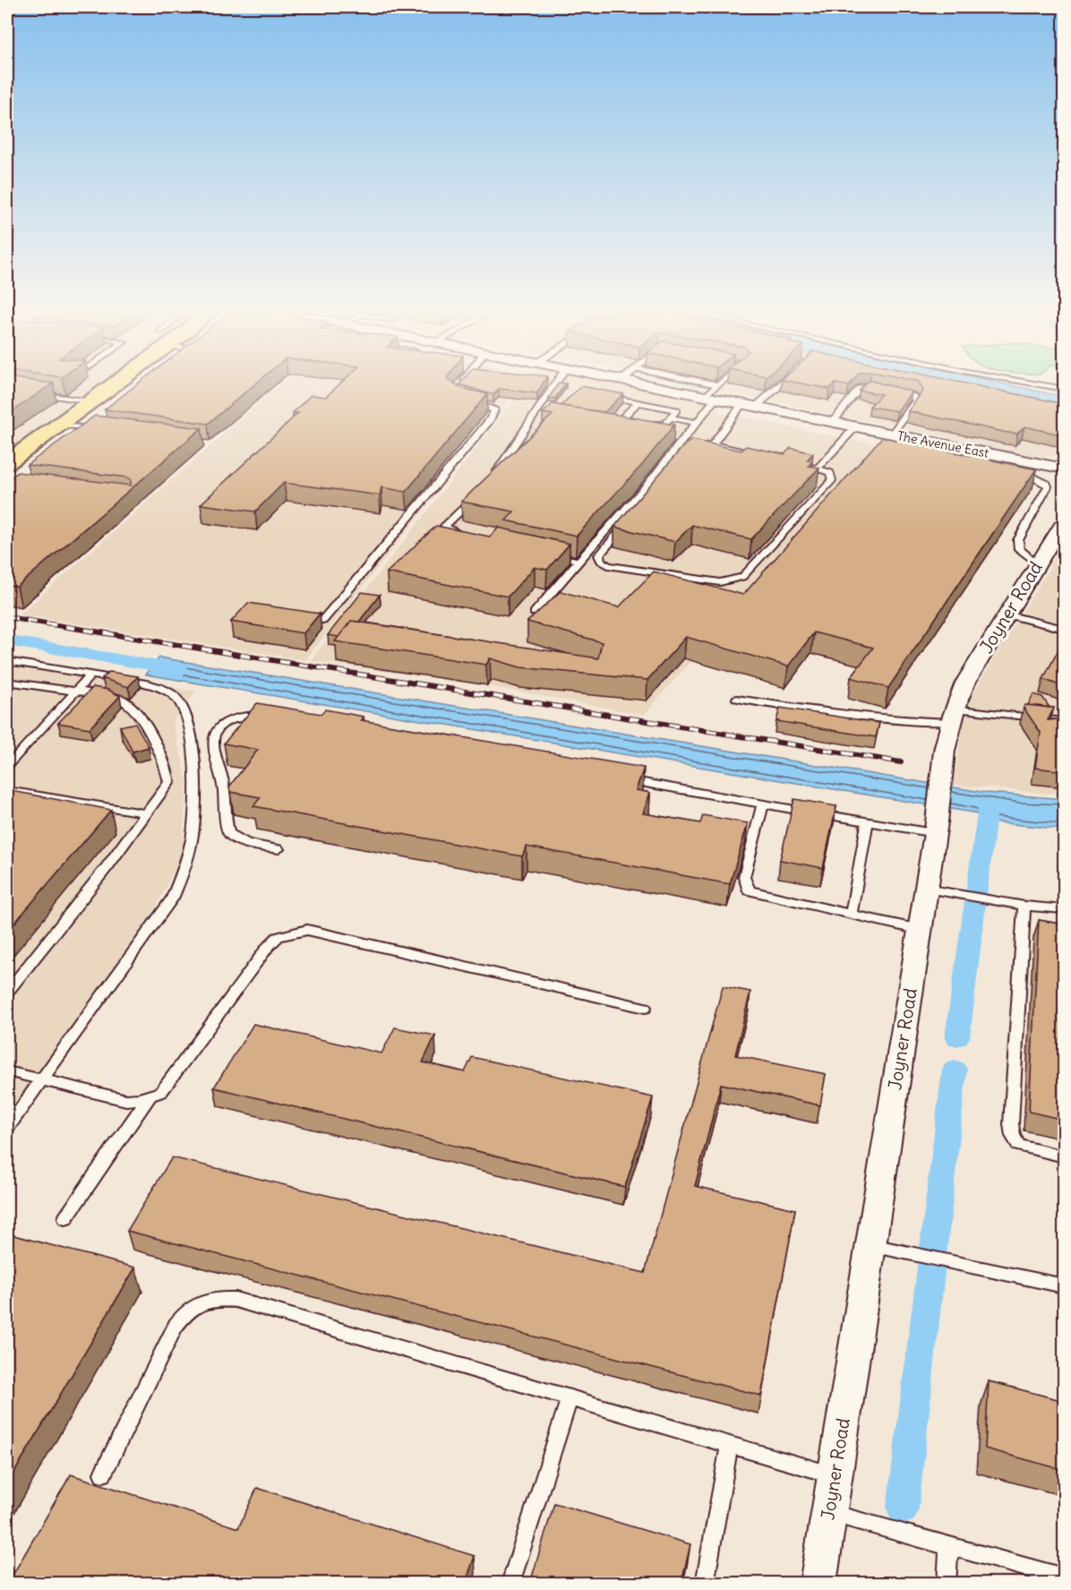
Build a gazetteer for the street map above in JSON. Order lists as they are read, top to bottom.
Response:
{
  "streets": {
    "street": ["The Avenue East", "Joyner Road"]
  }
}
